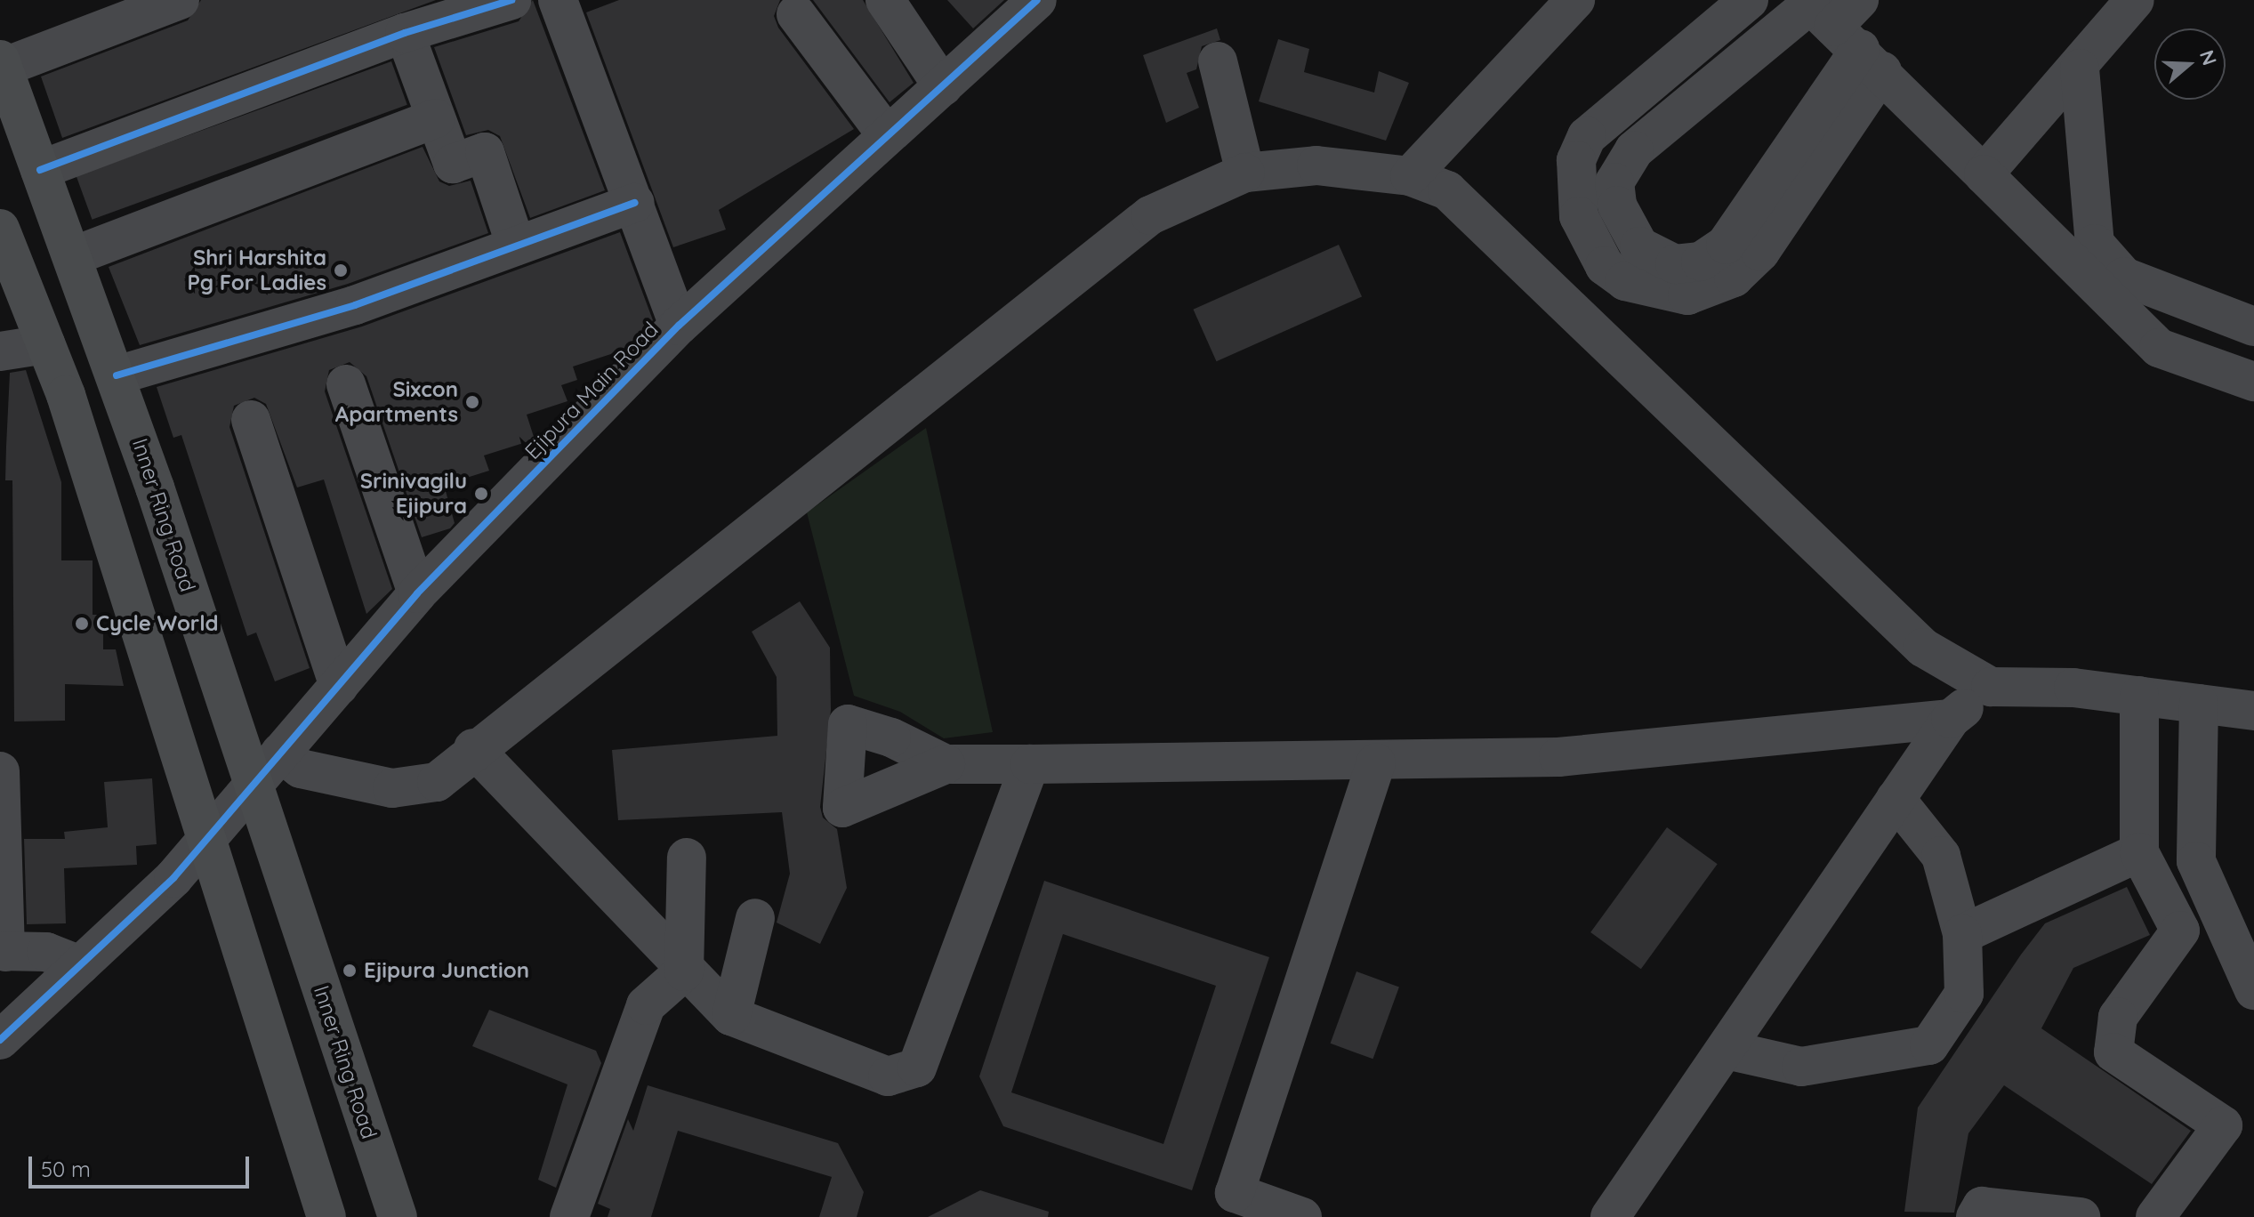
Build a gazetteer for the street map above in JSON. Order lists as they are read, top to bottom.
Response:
{
  "streets": {
    "main road": ["Inner Ring Road"],
    "street": ["Ejipura Main Road"]
  },
  "crossings": [
    ["Ejipura Main Road", "Inner Ring Road"]
  ],
  "places": [
    "Shri Harshita Pg For Ladies",
    "Sixcon Apartments",
    "Srinivagilu Ejipura",
    "Cycle World",
    "Ejipura Junction"
  ],
  "scale_bar": "50 m",
  "north": "right"
}
